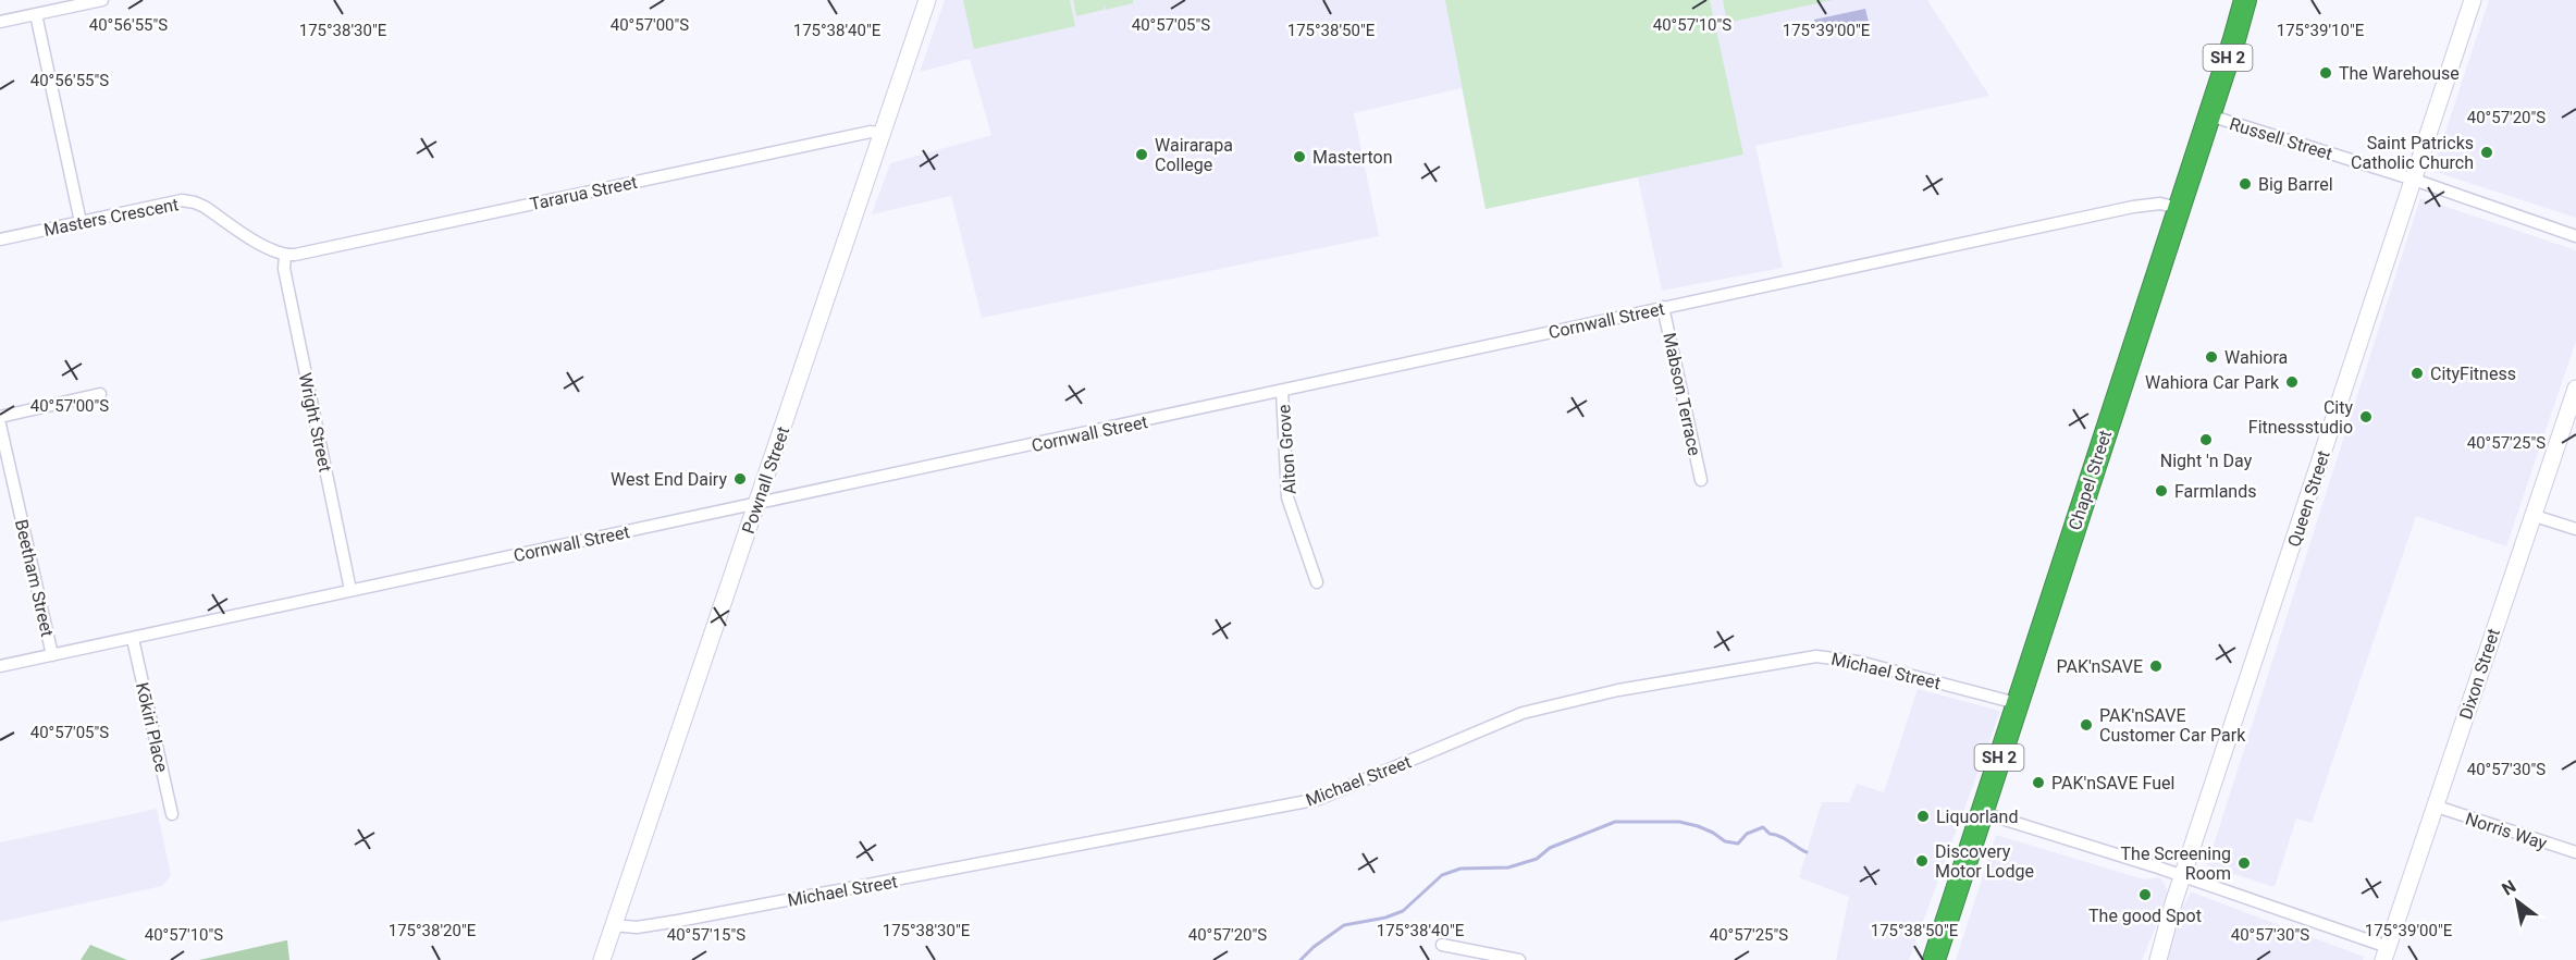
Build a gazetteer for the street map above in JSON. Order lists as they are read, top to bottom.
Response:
{
  "streets": {
    "highway": ["SH 2", "Chapel Street"],
    "street": [
      "Russell Street",
      "Tararua Street",
      "Masters Crescent",
      "Cornwall Street",
      "Mabson Terrace",
      "Wright Street",
      "Alton Grove",
      "Pownall Street",
      "Queen Street",
      "Beetham Street",
      "Michael Street",
      "Dixon Street",
      "Kōkiri Place",
      "Norris Way"
    ]
  },
  "crossings": [
    ["Russell Street", "Chapel Street"],
    ["Russell Street", "Queen Street"],
    ["Tararua Street", "Masters Crescent"],
    ["Tararua Street", "Wright Street"],
    ["Tararua Street", "Pownall Street"],
    ["Masters Crescent", "Wright Street"],
    ["Cornwall Street", "Mabson Terrace"],
    ["Cornwall Street", "Wright Street"],
    ["Cornwall Street", "Alton Grove"],
    ["Cornwall Street", "Pownall Street"],
    ["Cornwall Street", "Chapel Street"],
    ["Cornwall Street", "Beetham Street"],
    ["Cornwall Street", "Kōkiri Place"],
    ["Pownall Street", "Michael Street"],
    ["Chapel Street", "Michael Street"],
    ["Dixon Street", "Norris Way"]
  ],
  "places": [
    "The Warehouse",
    "Saint Patricks Catholic Church",
    "Wairarapa College",
    "Masterton",
    "Big Barrel",
    "Wahiora",
    "CityFitness",
    "Wahiora Car Park",
    "City Fitnessstudio",
    "Night 'n Day",
    "West End Dairy",
    "Farmlands",
    "PAK'nSAVE",
    "PAK'nSAVE Customer Car Park",
    "PAK'nSAVE Fuel",
    "Liquorland",
    "Discovery Motor Lodge",
    "The Screening Room",
    "The good Spot"
  ],
  "north": "top left",
  "coordinates": [
    "40°56'55\"S",
    "40°57'00\"S",
    "40°57'05\"S",
    "40°57'10\"S",
    "175°38'30\"E",
    "175°38'40\"E",
    "175°38'50\"E",
    "175°39'00\"E",
    "175°39'10\"E",
    "40°57'20\"S",
    "40°57'25\"S",
    "40°57'30\"S",
    "175°38'20\"E",
    "40°57'15\"S"
  ]
}
